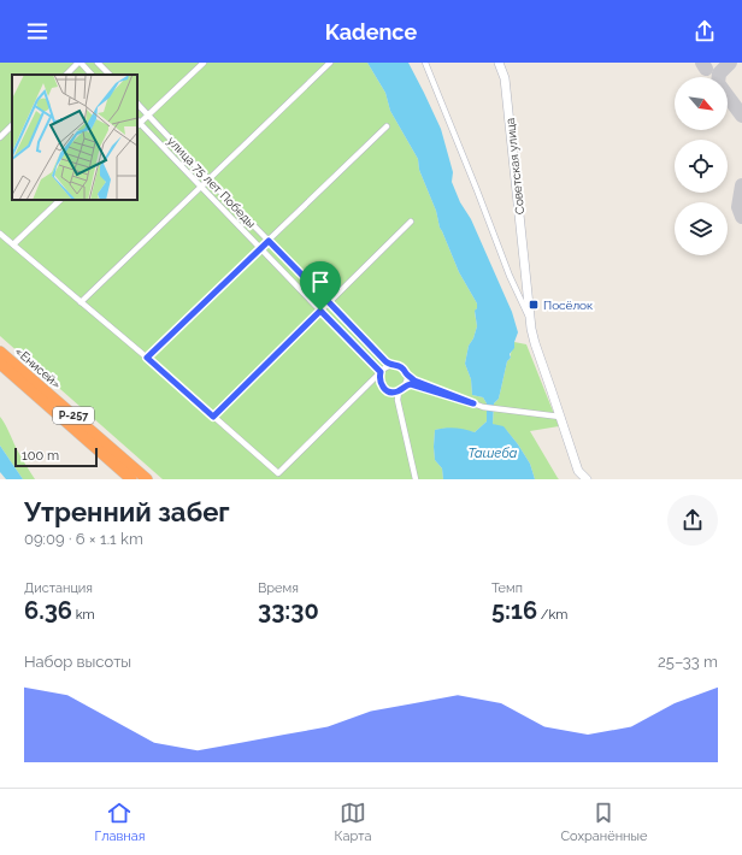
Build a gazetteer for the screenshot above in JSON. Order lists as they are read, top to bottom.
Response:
{
  "streets": {
    "highway": ["«Енисей»", "Р-257"],
    "street": ["Советская улица", "улица 75 лет Победы"]
  },
  "water": ["Ташеба"],
  "places": {
    "transit": ["Посёлок"]
  },
  "scale_bar": "100 m",
  "north": "bottom right",
  "page": {
    "header": "Kadence",
    "scale": "100 m",
    "heading": ["Утренний забег", "09:09 · 6 × 1.1 km"],
    "stats": [
      ["Дистанция", "6.36 km"],
      ["Время", "33:30"],
      ["Темп", "5:16 /km"]
    ],
    "chart": ["Набор высоты", "25–33 m"],
    "tabs": ["Главная", "Карта", "Сохранённые"]
  }
}
